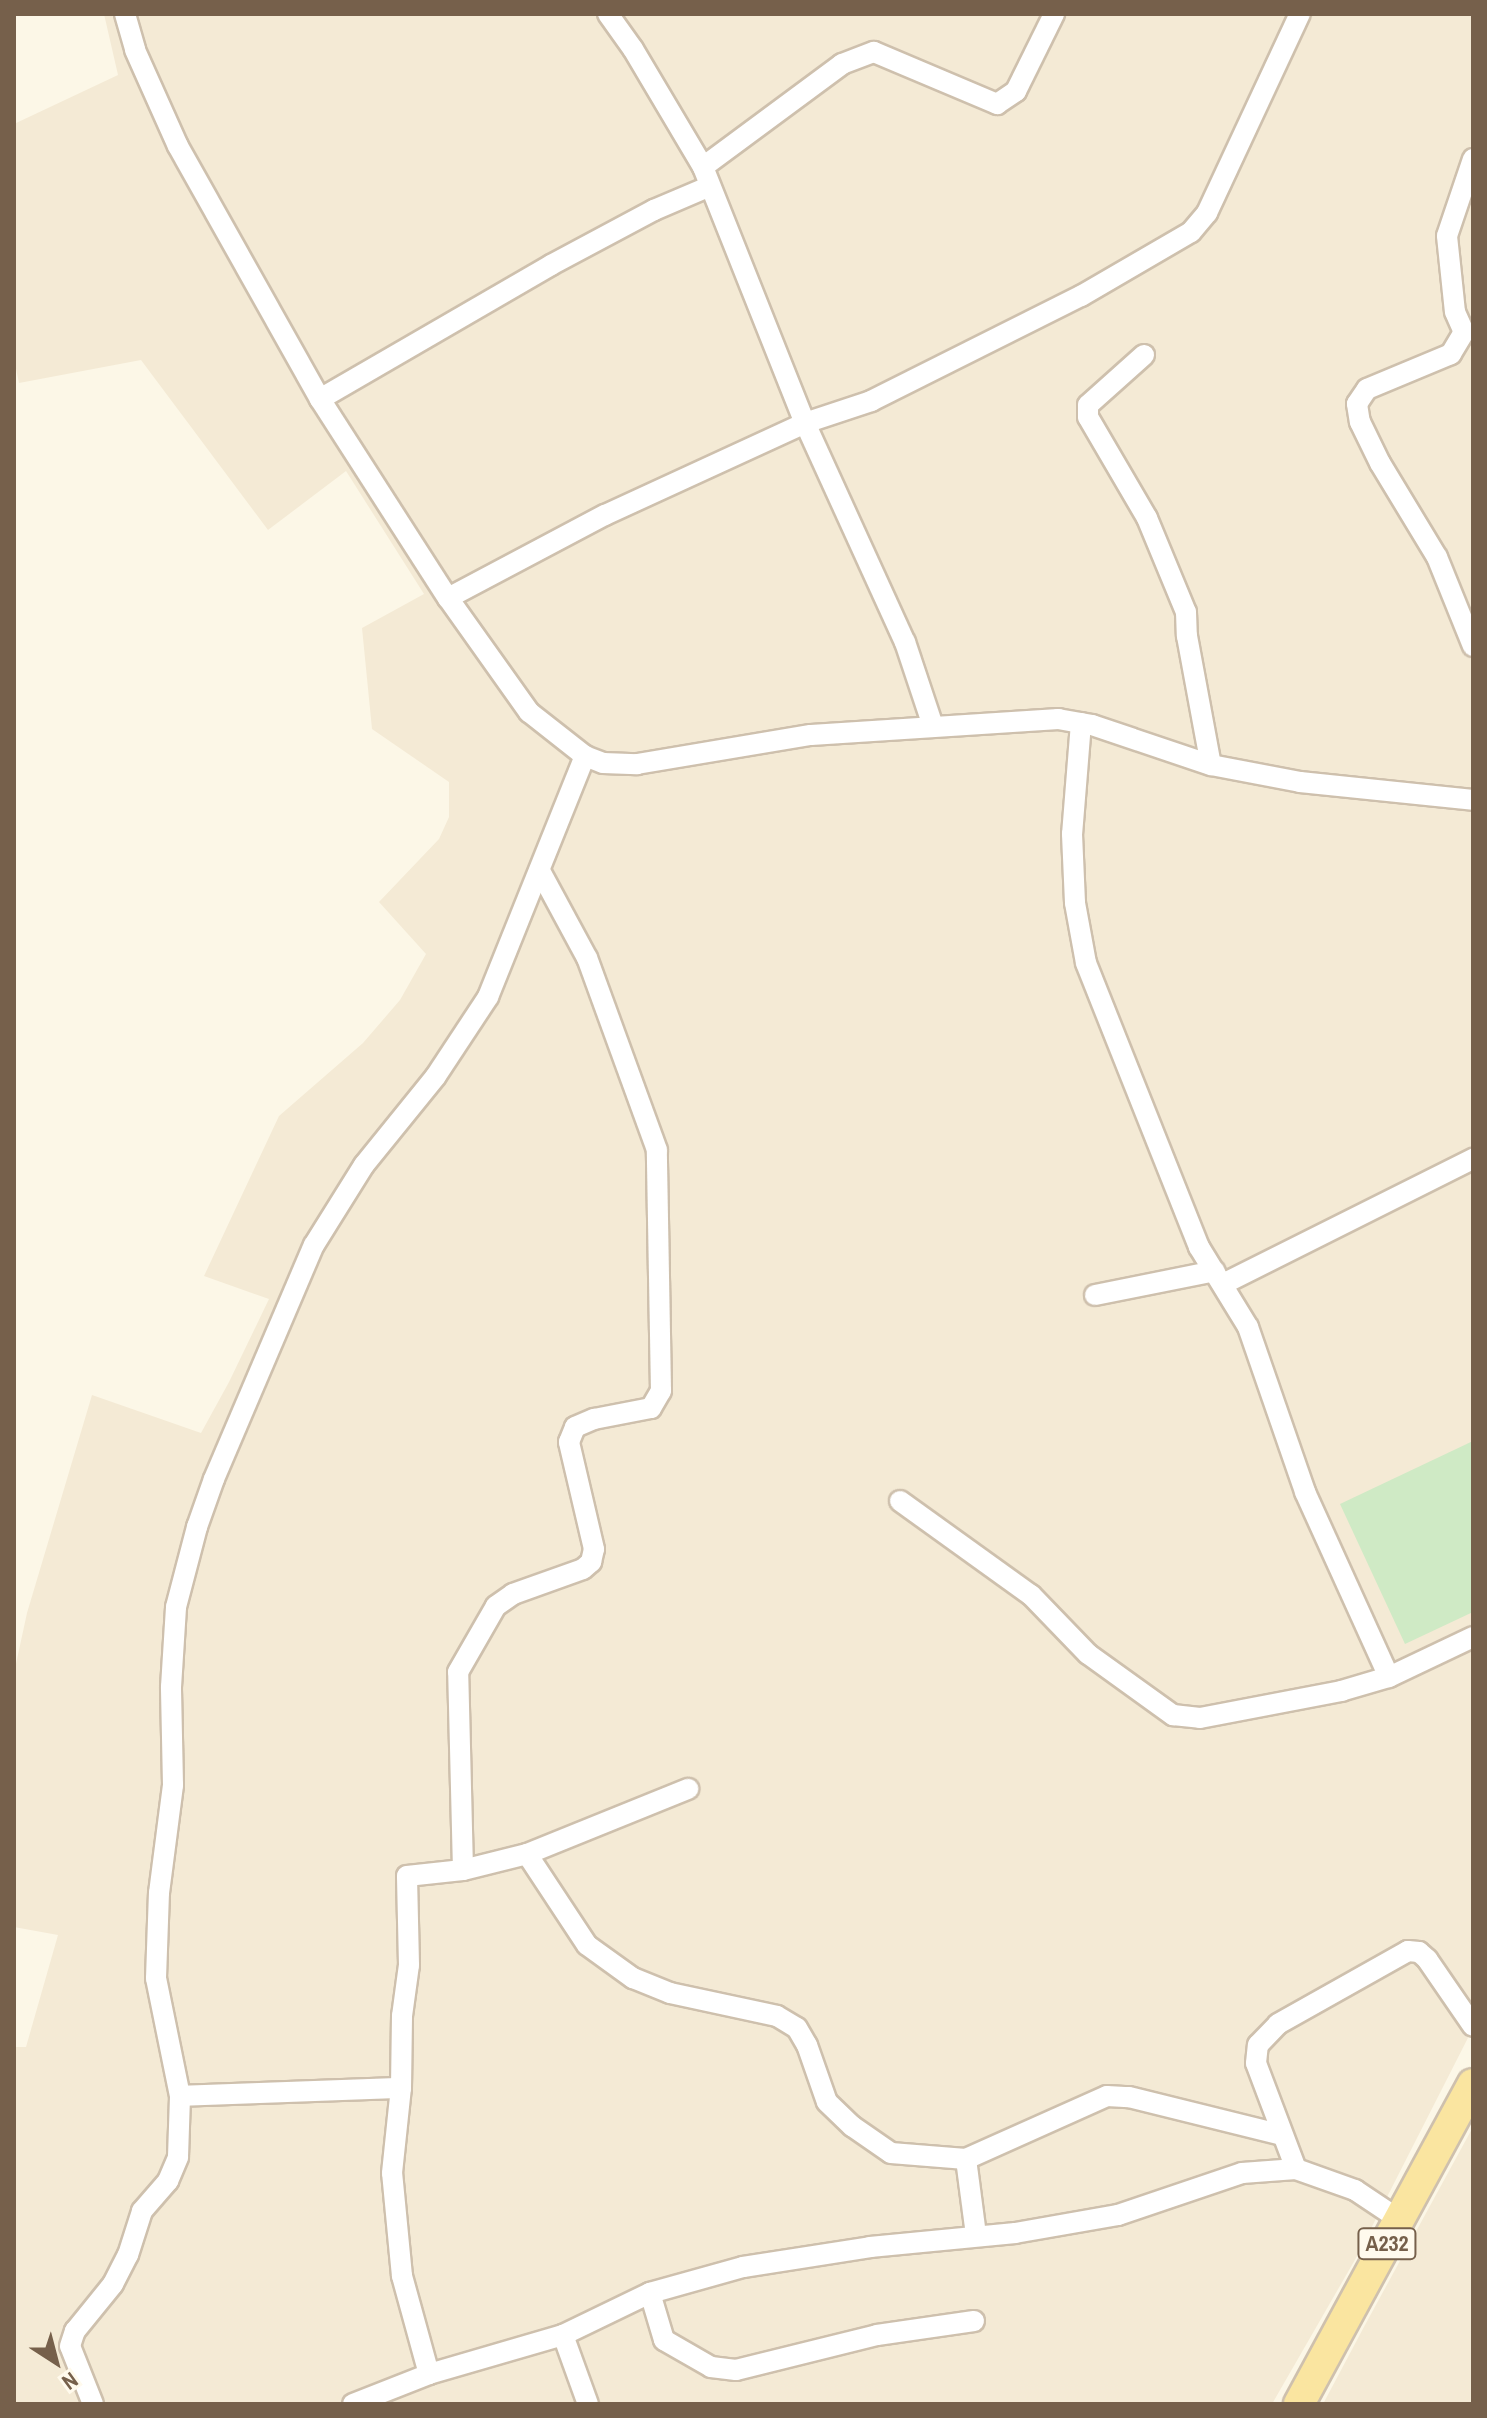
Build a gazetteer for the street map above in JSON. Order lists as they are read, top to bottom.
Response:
{
  "streets": {
    "main road": ["A232"]
  },
  "north": "bottom right"
}
